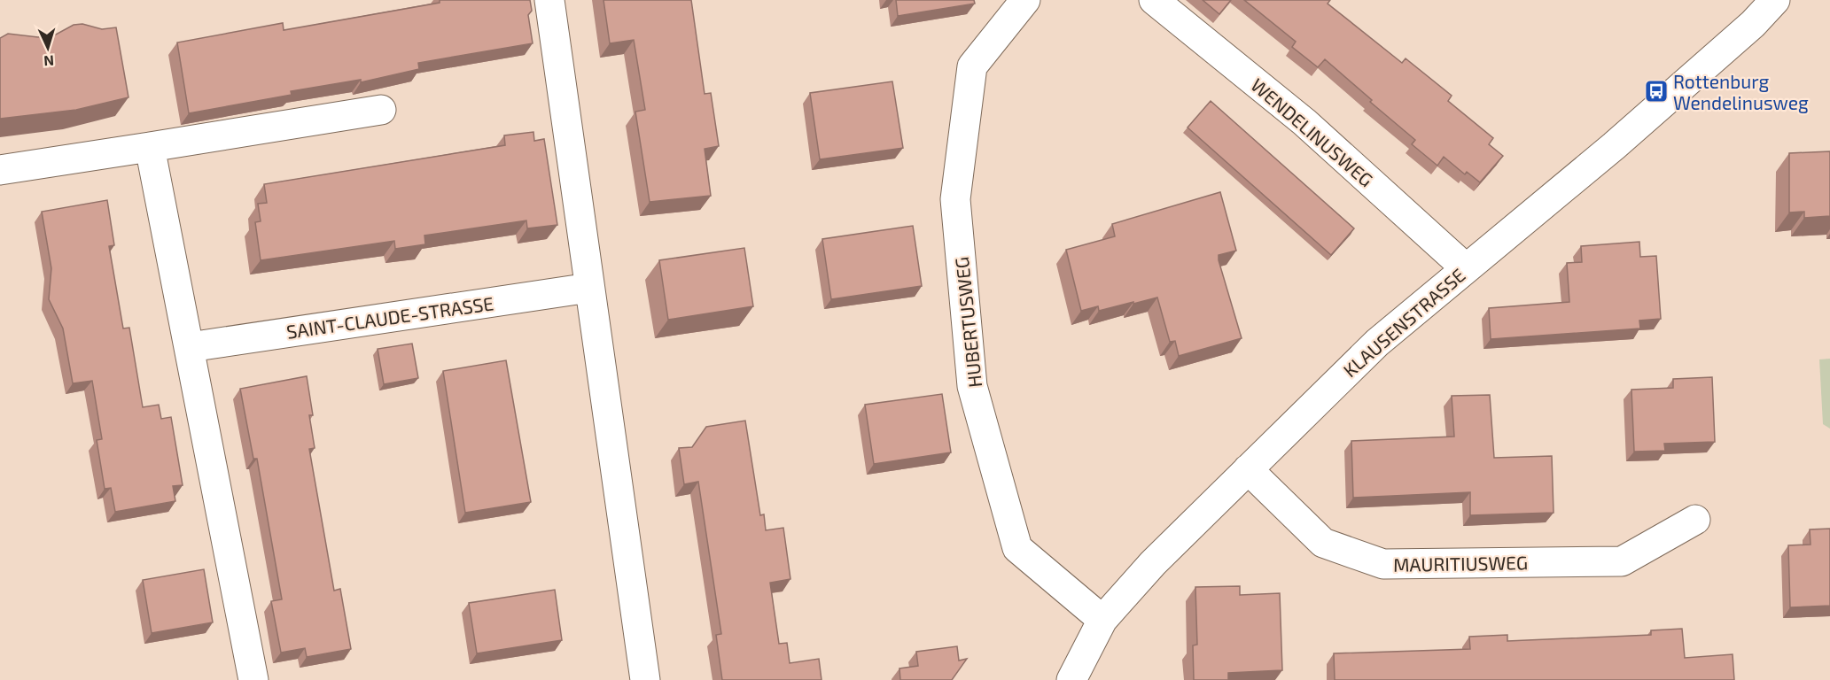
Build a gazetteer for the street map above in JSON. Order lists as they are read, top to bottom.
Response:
{
  "streets": {
    "street": [
      "WENDELINUSWEG",
      "SAINT-CLAUDE-STRASSE",
      "HUBERTUSWEG",
      "KLAUSENSTRASSE",
      "MAURITIUSWEG"
    ]
  },
  "crossings": [
    ["WENDELINUSWEG", "KLAUSENSTRASSE"],
    ["HUBERTUSWEG", "KLAUSENSTRASSE"],
    ["KLAUSENSTRASSE", "MAURITIUSWEG"]
  ],
  "places": {
    "bus stop": ["Rottenburg Wendelinusweg"]
  },
  "north": "bottom"
}
